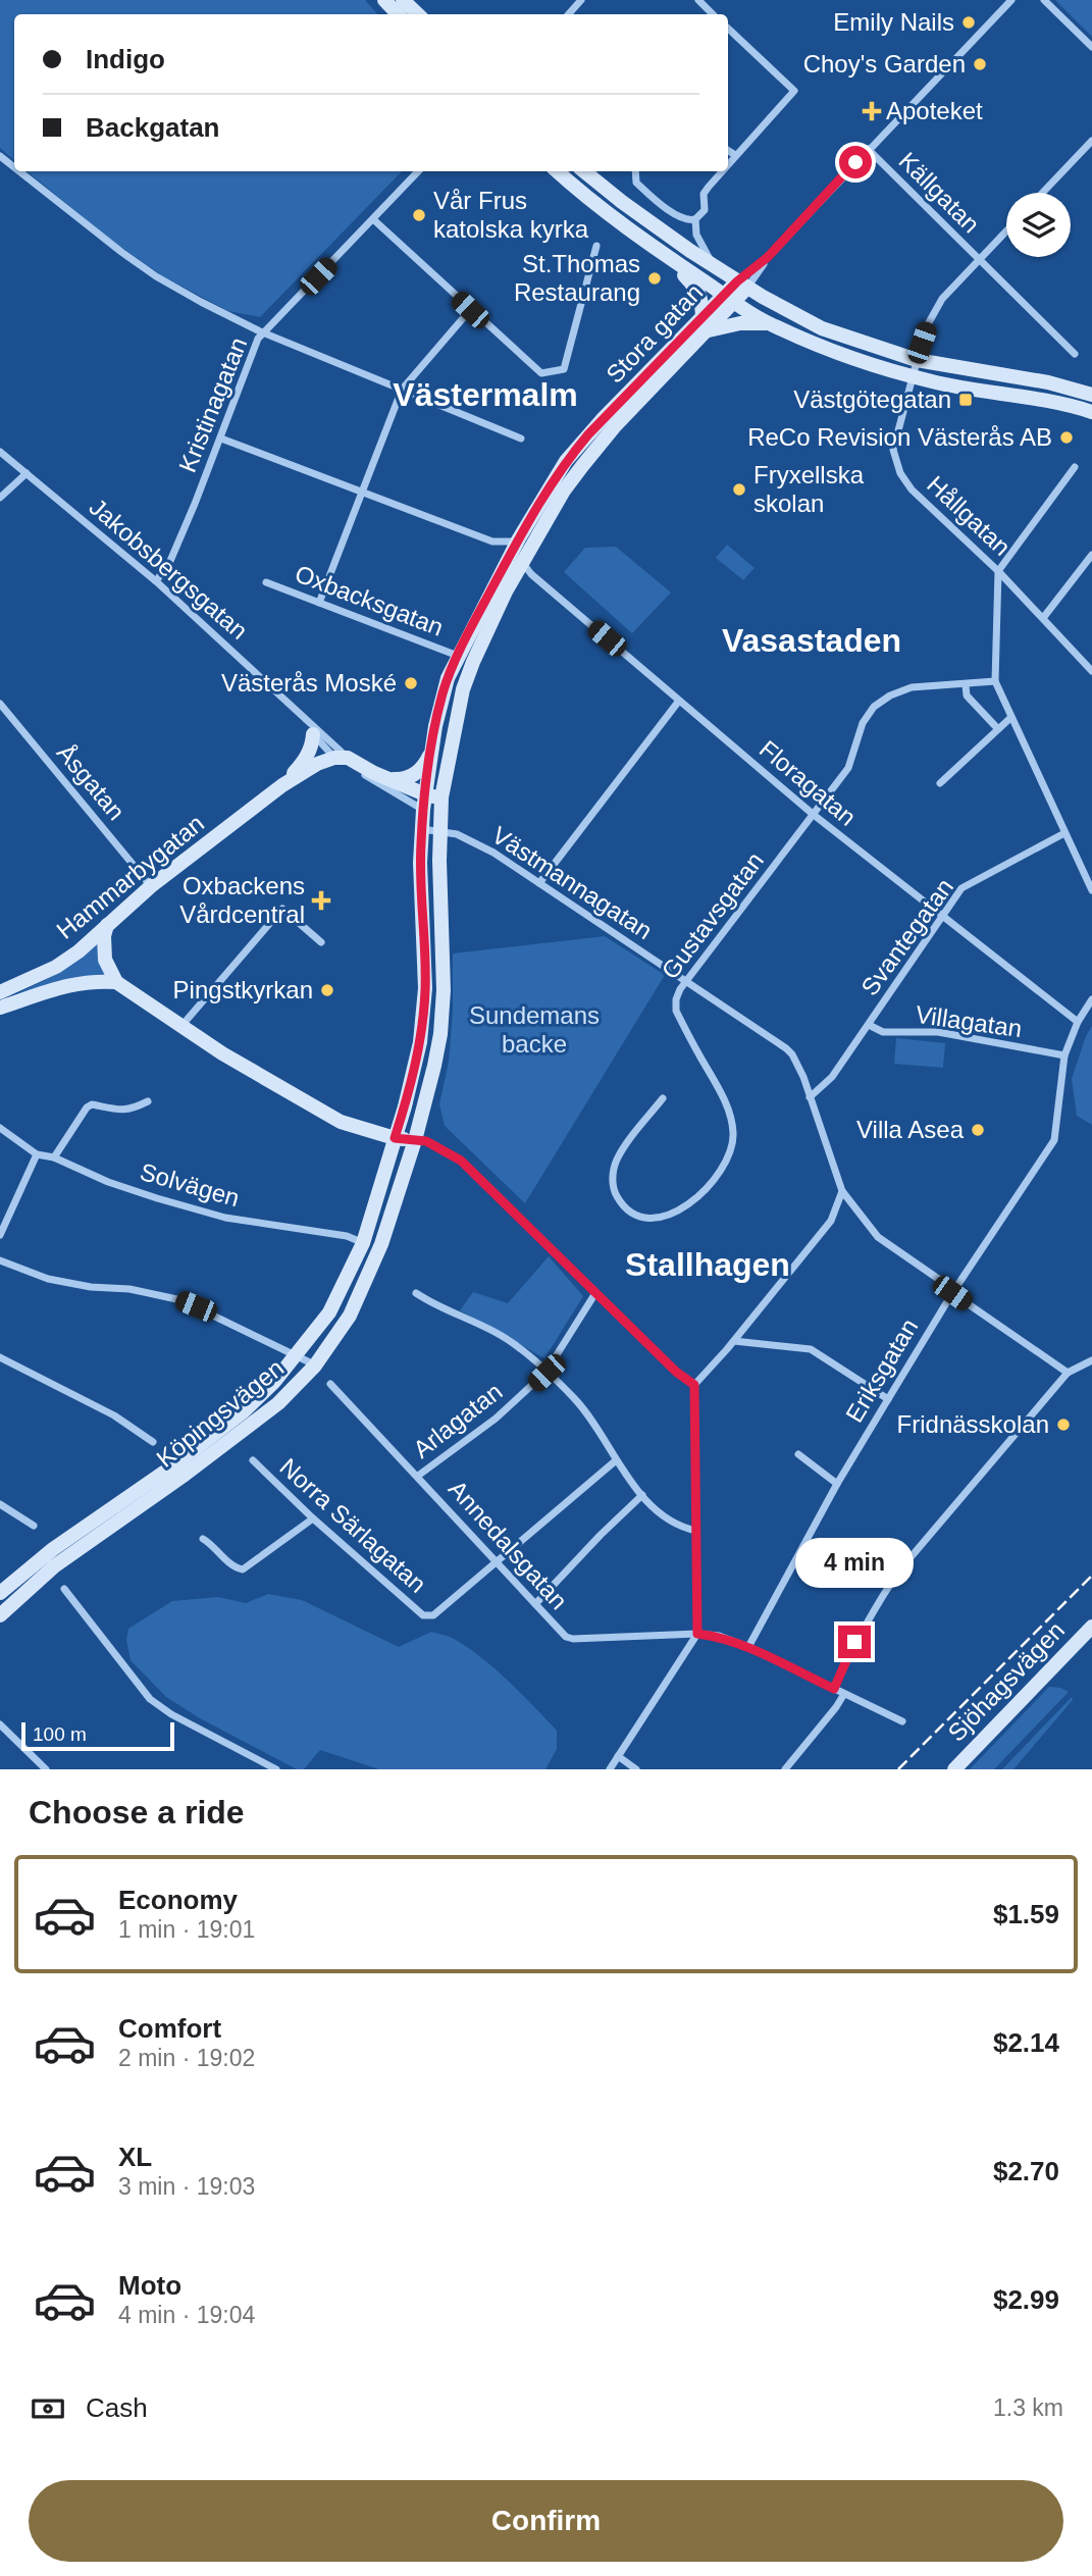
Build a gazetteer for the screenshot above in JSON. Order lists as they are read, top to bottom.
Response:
{
  "streets": {
    "main road": [
      "Stora gatan",
      "Hammarbygatan",
      "Köpingsvägen",
      "Sjöhagsvägen"
    ],
    "street": [
      "Källgatan",
      "Kristinagatan",
      "Hållgatan",
      "Jakobsbergsgatan",
      "Oxbacksgatan",
      "Åsgatan",
      "Floragatan",
      "Västmannagatan",
      "Gustavsgatan",
      "Svantegatan",
      "Villagatan",
      "Solvägen",
      "Eriksgatan",
      "Arlagatan",
      "Norra Särlagatan",
      "Annedalsgatan"
    ]
  },
  "crossings": [
    ["Källgatan", "Stora gatan"],
    ["Stora gatan", "Jakobsbergsgatan"],
    ["Stora gatan", "Oxbacksgatan"],
    ["Stora gatan", "Floragatan"],
    ["Stora gatan", "Köpingsvägen"],
    ["Kristinagatan", "Jakobsbergsgatan"],
    ["Jakobsbergsgatan", "Hammarbygatan"],
    ["Jakobsbergsgatan", "Köpingsvägen"],
    ["Åsgatan", "Hammarbygatan"],
    ["Floragatan", "Gustavsgatan"],
    ["Floragatan", "Svantegatan"],
    ["Floragatan", "Eriksgatan"],
    ["Västmannagatan", "Gustavsgatan"],
    ["Västmannagatan", "Svantegatan"],
    ["Västmannagatan", "Eriksgatan"],
    ["Västmannagatan", "Köpingsvägen"],
    ["Svantegatan", "Villagatan"],
    ["Villagatan", "Eriksgatan"],
    ["Solvägen", "Köpingsvägen"],
    ["Eriksgatan", "Annedalsgatan"],
    ["Arlagatan", "Annedalsgatan"],
    ["Norra Särlagatan", "Annedalsgatan"]
  ],
  "districts": ["Västermalm", "Vasastaden", "Stallhagen"],
  "parks": ["Sundemans backe"],
  "places": {
    "other": [
      "Emily Nails",
      "Choy's Garden",
      "Vår Frus katolska kyrka",
      "St.Thomas Restaurang",
      "ReCo Revision Västerås AB",
      "Fryxellska skolan",
      "Västerås Moské",
      "Pingstkyrkan",
      "Villa Asea",
      "Fridnässkolan"
    ],
    "health": ["Apoteket", "Oxbackens Vårdcentral"],
    "transit": ["Västgötegatan"]
  },
  "scale_bar": "100 m",
  "page": {
    "banner": ["Indigo", "Backgatan"],
    "bubble": "4 min",
    "scale": "100 m",
    "heading": "Choose a ride",
    "list": [
      {
        "name": "Economy",
        "note": "1 min · 19:01",
        "value": "$1.59"
      },
      {
        "name": "Comfort",
        "note": "2 min · 19:02",
        "value": "$2.14"
      },
      {
        "name": "XL",
        "note": "3 min · 19:03",
        "value": "$2.70"
      },
      {
        "name": "Moto",
        "note": "4 min · 19:04",
        "value": "$2.99"
      }
    ],
    "pay": ["Cash", "1.3 km"],
    "buttons": "Confirm"
  }
}
